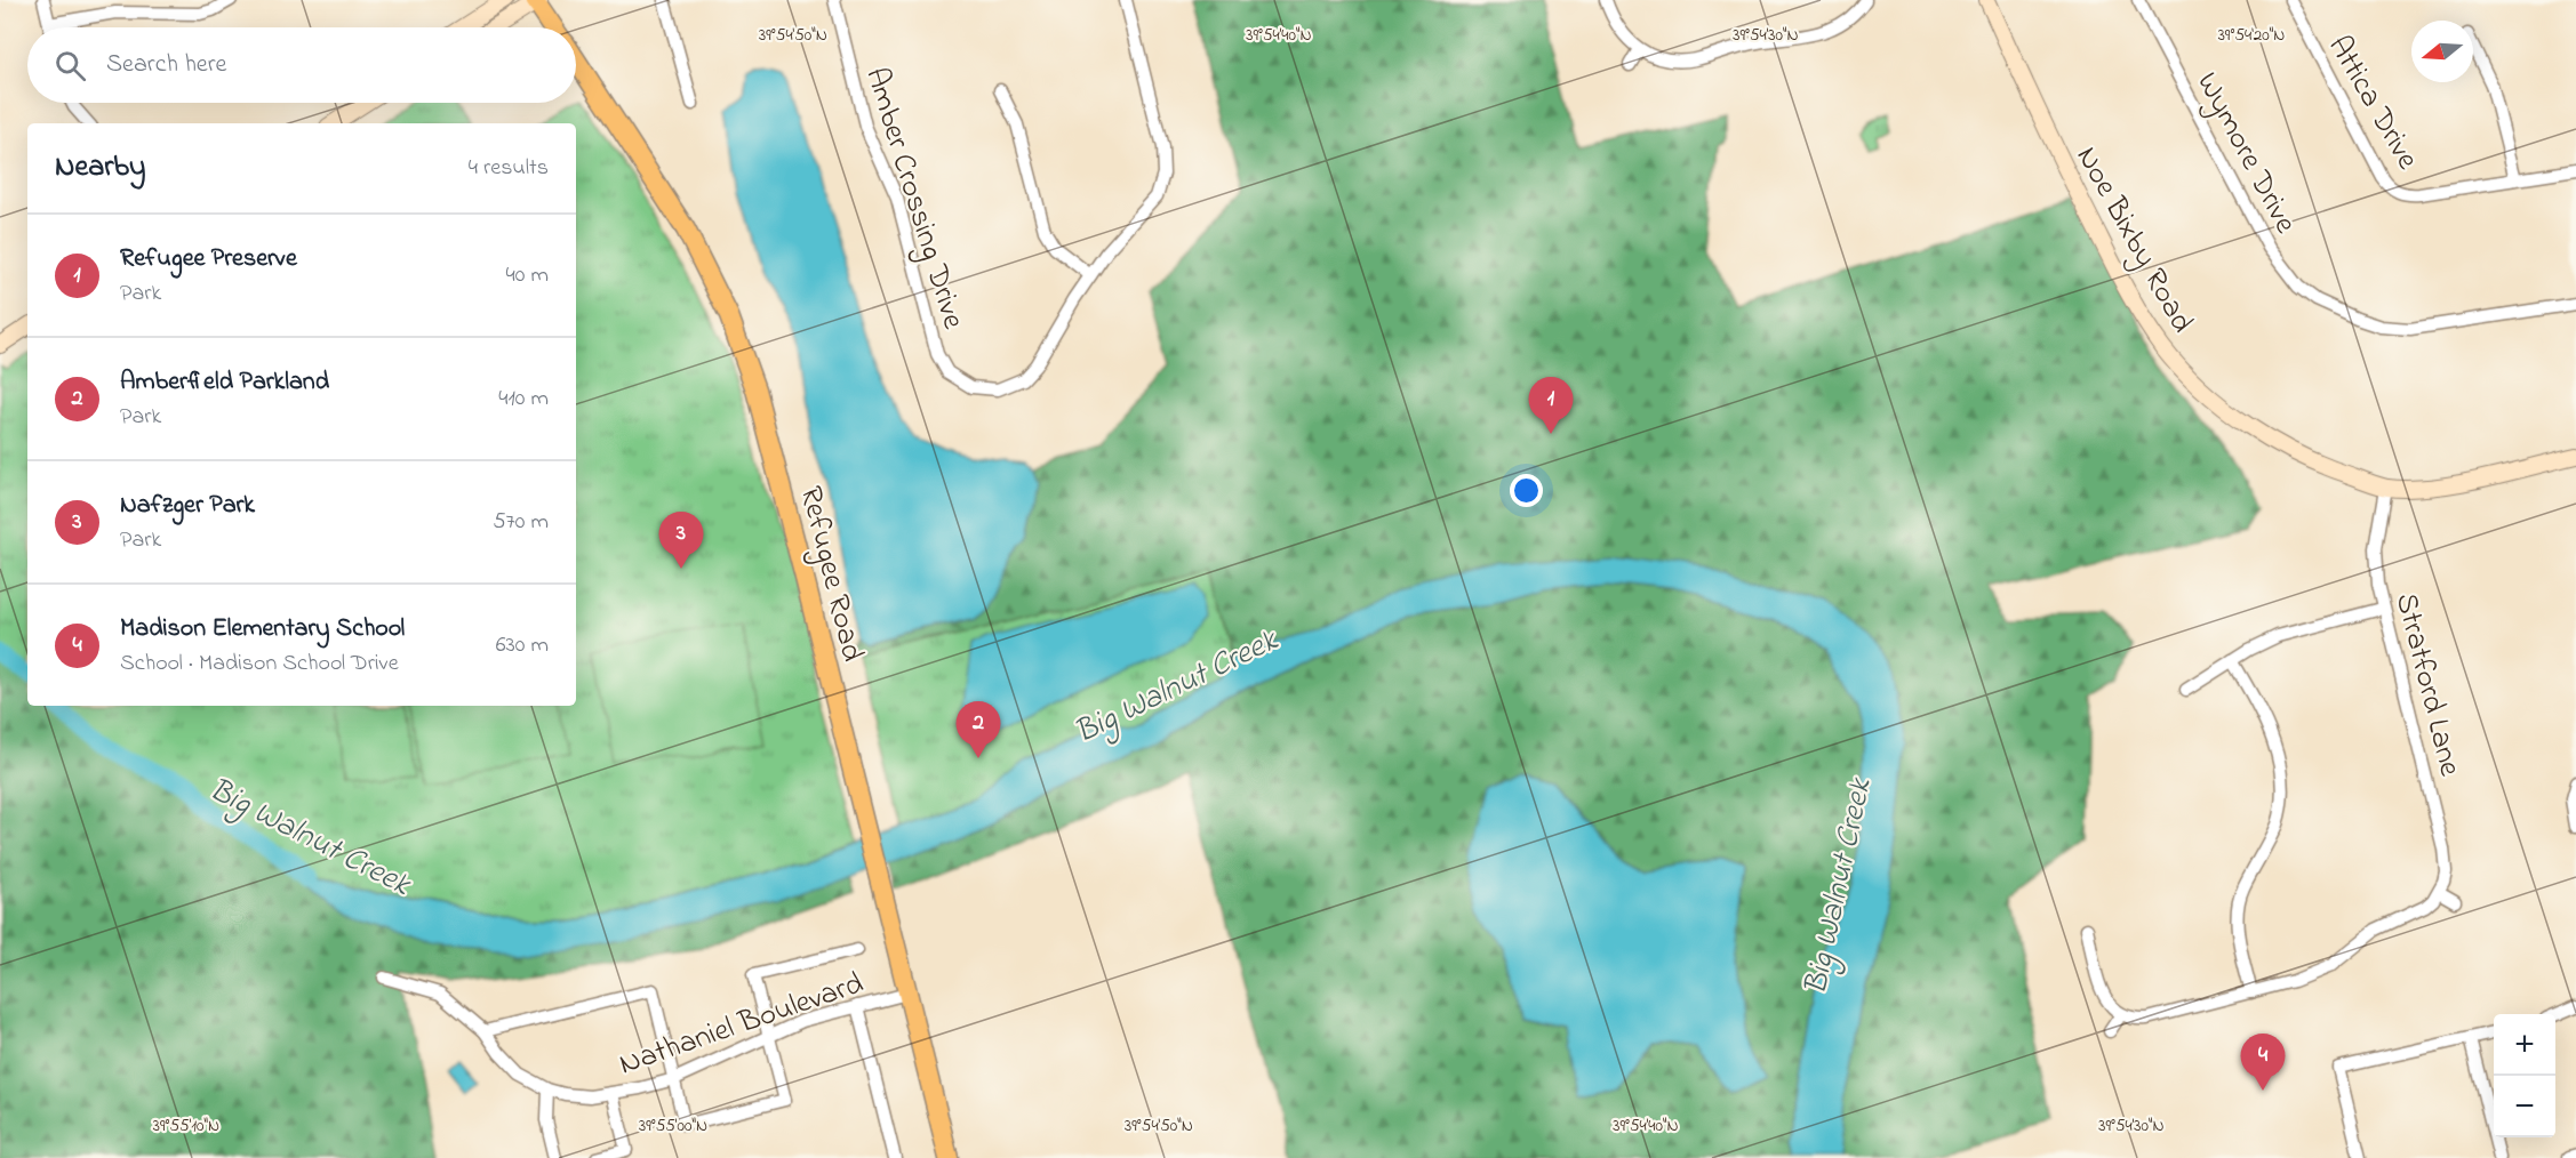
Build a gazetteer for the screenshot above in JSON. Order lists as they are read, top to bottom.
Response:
{
  "streets": {
    "main road": ["Refugee Road"],
    "street": [
      "Attica Drive",
      "Wymore Drive",
      "Amber Crossing Drive",
      "Noe Bixby Road",
      "Stratford Lane",
      "Nathaniel Boulevard"
    ]
  },
  "crossings": [
    ["Noe Bixby Road", "Stratford Lane"],
    ["Refugee Road", "Nathaniel Boulevard"]
  ],
  "water": ["Big Walnut Creek"],
  "north": "left",
  "page": {
    "search": "Search here",
    "heading": ["Nearby", "4 results"],
    "list": [
      {
        "mark": "1",
        "name": "Refugee Preserve",
        "note": "Park",
        "value": "40 m"
      },
      {
        "mark": "2",
        "name": "Amberfield Parkland",
        "note": "Park",
        "value": "410 m"
      },
      {
        "mark": "3",
        "name": "Nafzger Park",
        "note": "Park",
        "value": "570 m"
      },
      {
        "mark": "4",
        "name": "Madison Elementary School",
        "note": "School · Madison School Drive",
        "value": "630 m"
      }
    ],
    "pins": [
      "1",
      "3",
      "2",
      "4"
    ],
    "map_buttons": ["+", "−"]
  },
  "coordinates": [
    "39°54'50\"N",
    "39°54'40\"N",
    "39°54'30\"N",
    "39°54'20\"N",
    "39°55'10\"N",
    "39°55'00\"N"
  ]
}
